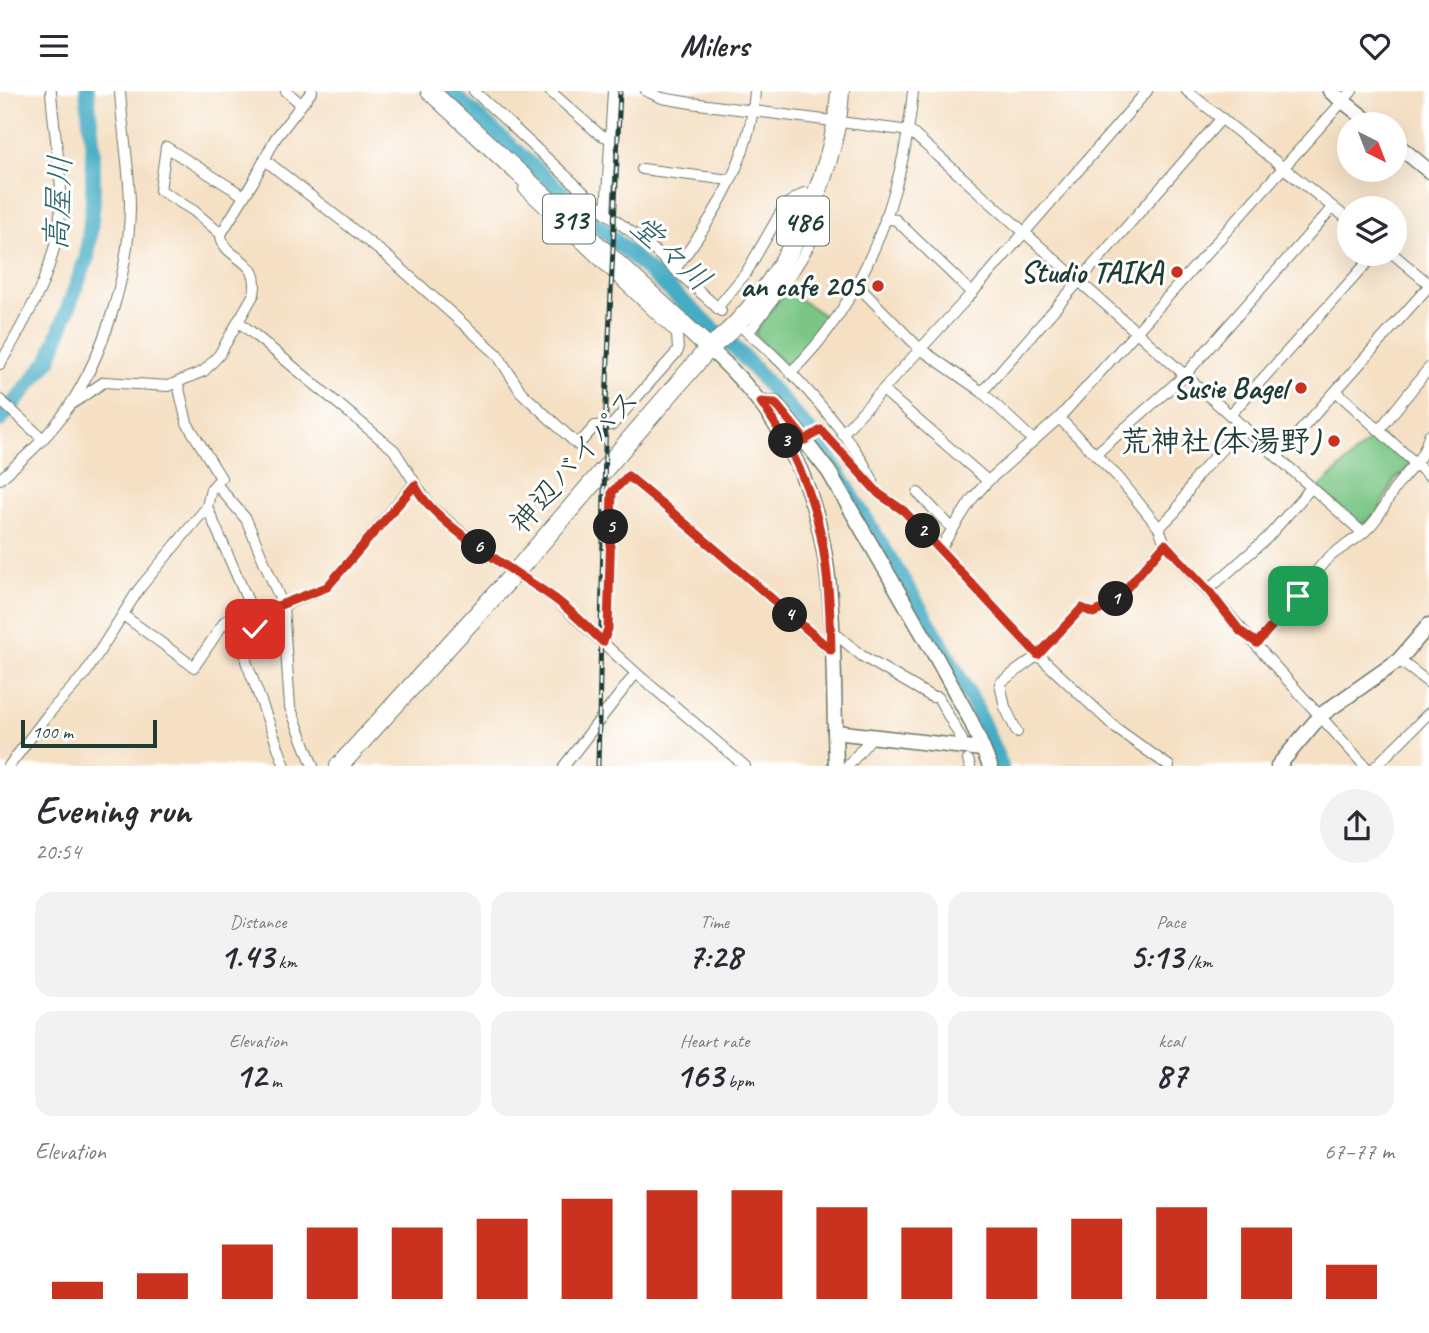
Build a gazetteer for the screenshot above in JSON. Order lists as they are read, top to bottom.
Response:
{
  "streets": {
    "highway": ["313", "486", "神辺バイパス"]
  },
  "crossings": [
    ["313", "486"],
    ["313", "神辺バイパス"],
    ["486", "神辺バイパス"]
  ],
  "water": ["高屋川", "堂々川"],
  "places": [
    "Studio TAIKA",
    "an cafe 205",
    "Susie Bagel",
    "荒神社(本湯野)"
  ],
  "scale_bar": "100 m",
  "north": "bottom right",
  "page": {
    "header": "Milers",
    "pins": [
      "3",
      "5",
      "2",
      "6",
      "1",
      "4"
    ],
    "scale": "100 m",
    "heading": ["Evening run", "20:54"],
    "stats": [
      ["Distance", "1.43 km"],
      ["Time", "7:28"],
      ["Pace", "5:13 /km"],
      ["Elevation", "12 m"],
      ["Heart rate", "163 bpm"],
      ["kcal", "87"]
    ],
    "chart": ["Elevation", "67–77 m"]
  }
}
